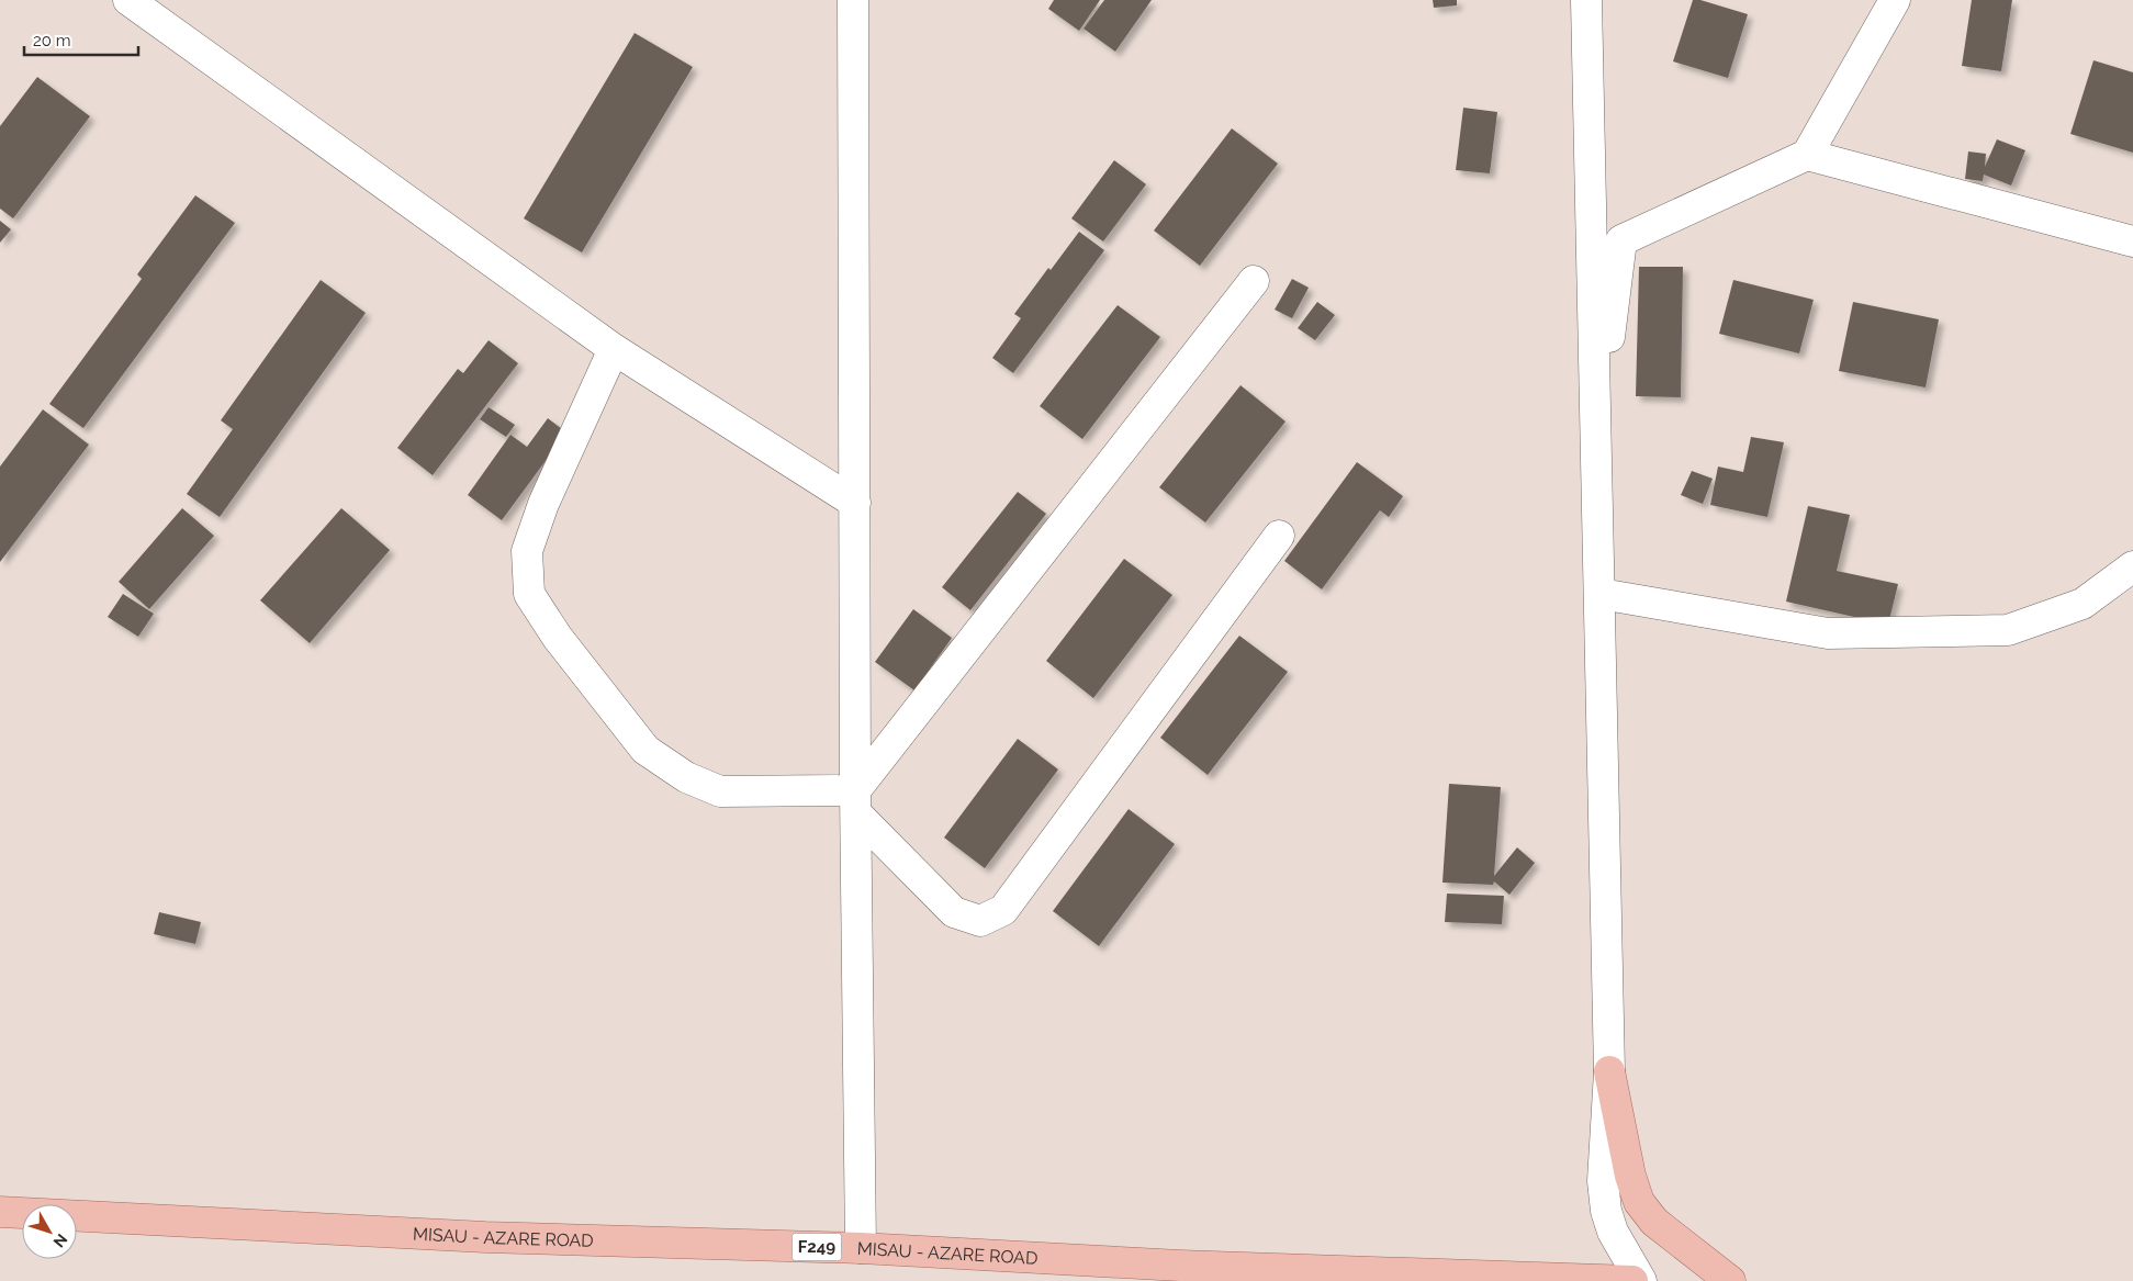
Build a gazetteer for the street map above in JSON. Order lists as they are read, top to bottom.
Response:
{
  "streets": {
    "main road": ["MISAU - AZARE ROAD", "F249"]
  },
  "scale_bar": "20 m",
  "north": "bottom right"
}
